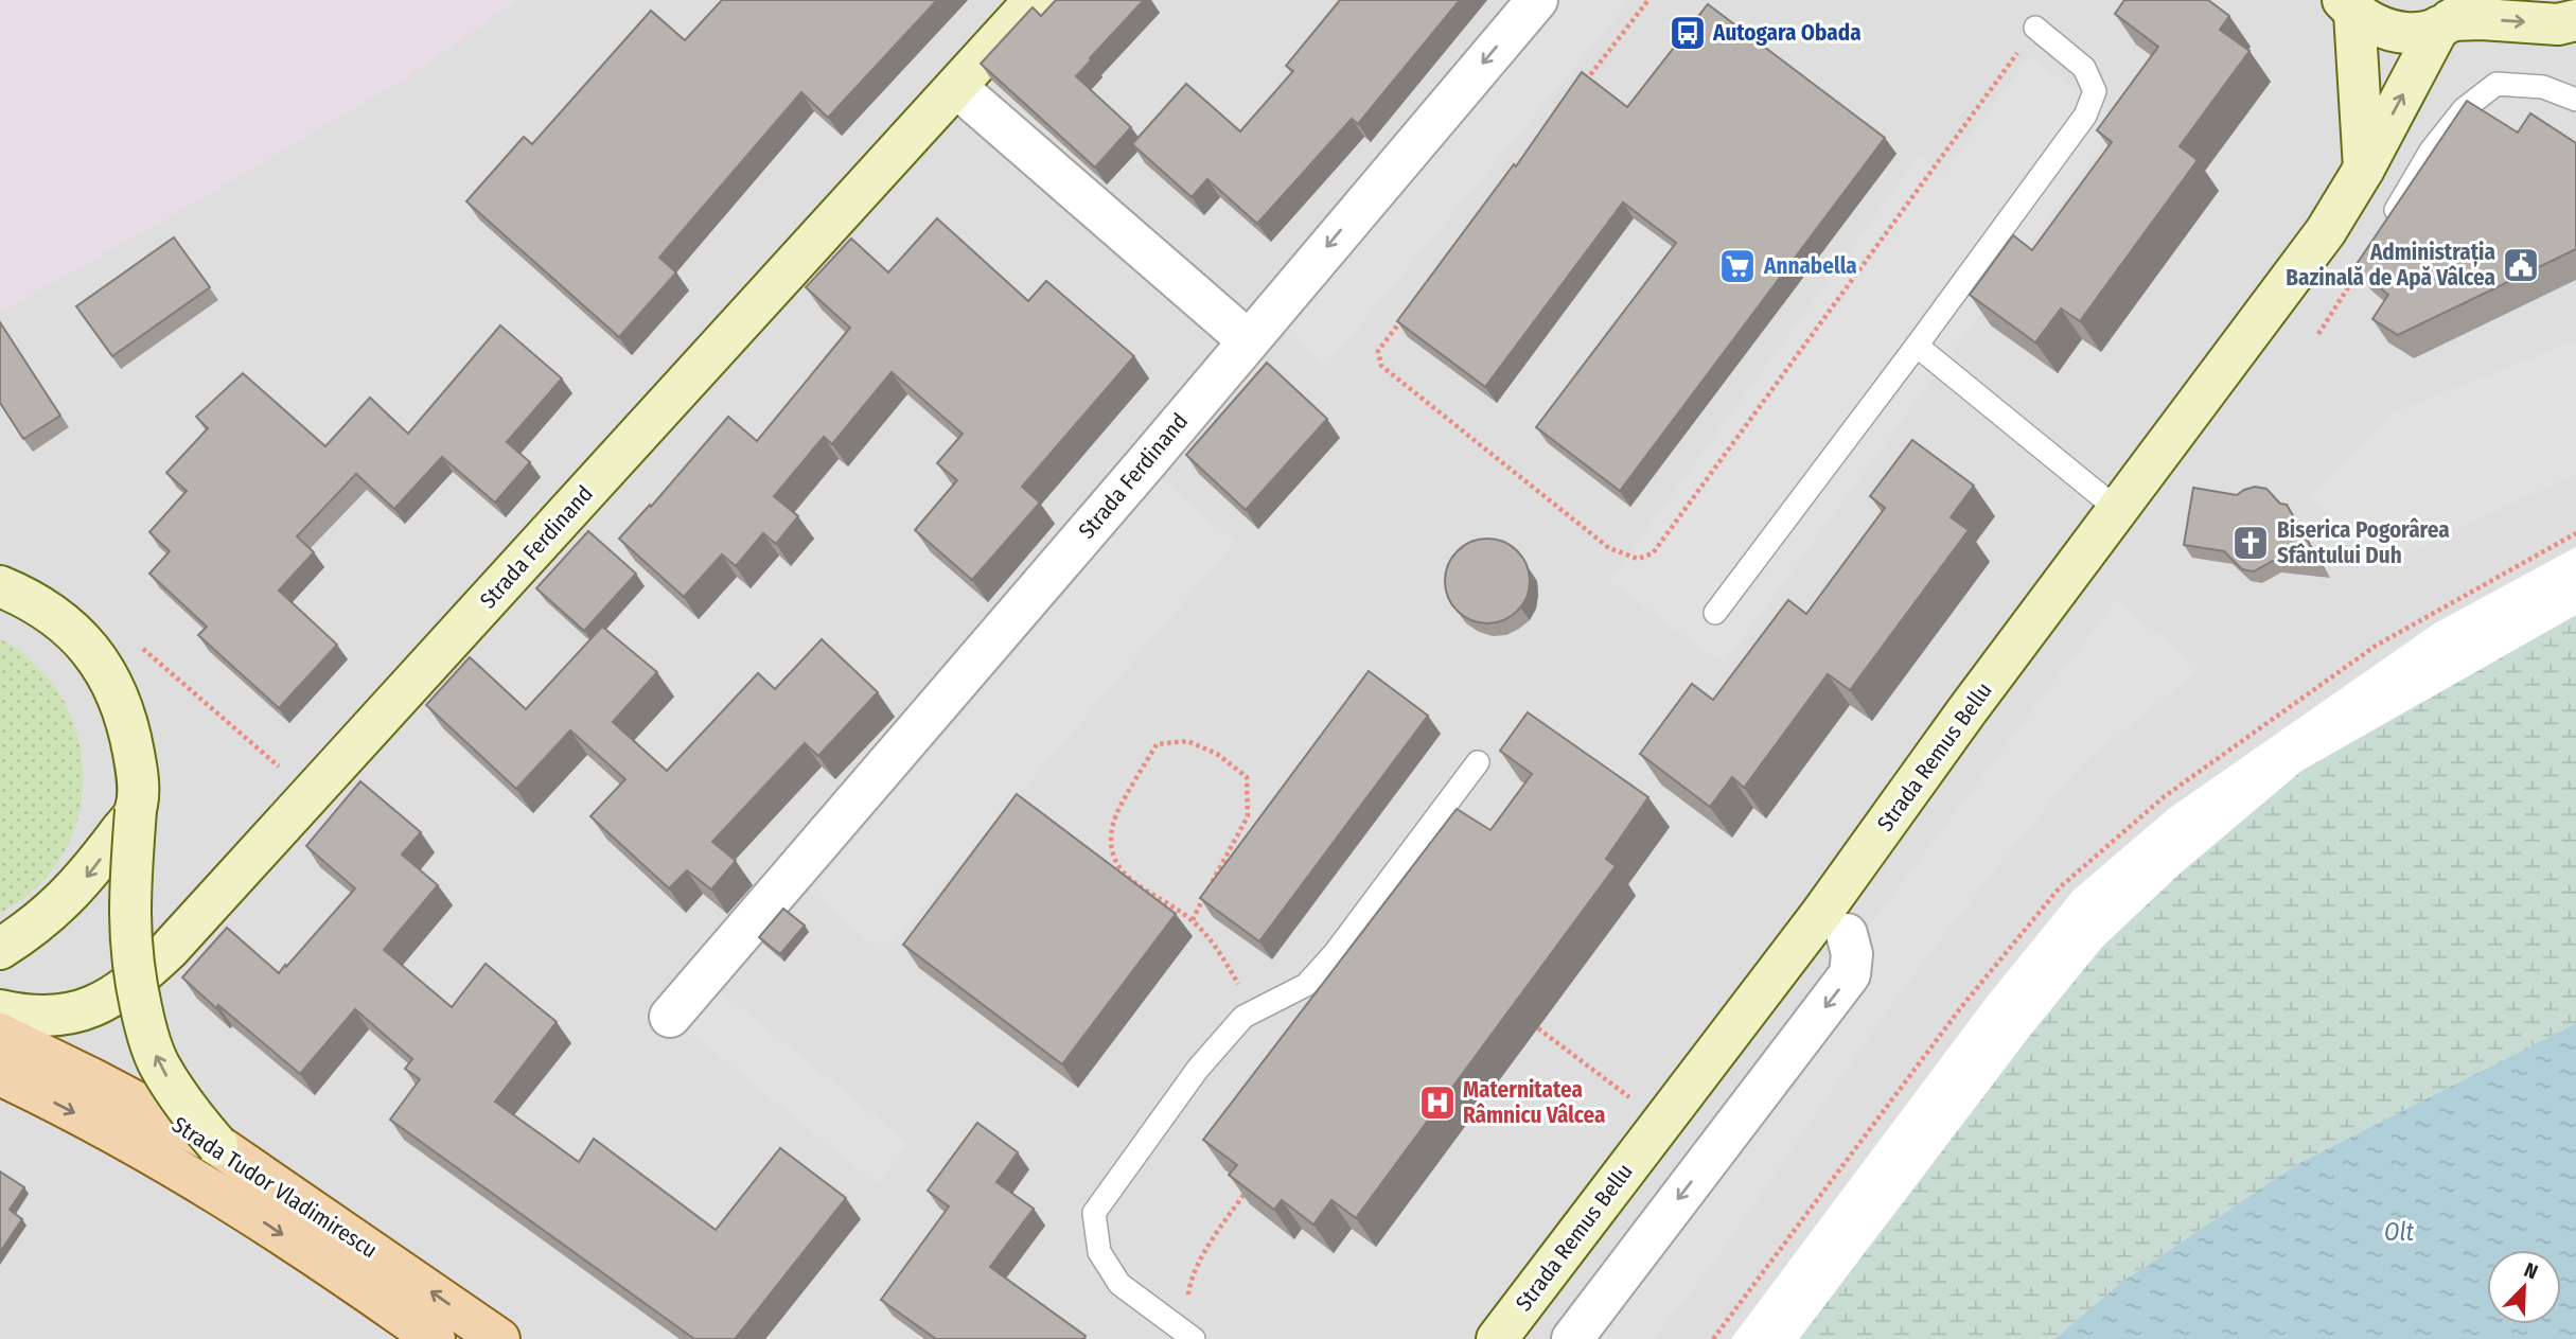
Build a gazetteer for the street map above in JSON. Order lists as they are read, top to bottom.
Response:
{
  "streets": {
    "main road": ["Strada Ferdinand", "Strada Remus Bellu", "Strada Tudor Vladimirescu"]
  },
  "water": ["Olt"],
  "places": {
    "bus stop": ["Autogara Obada"],
    "public building": ["Administrația Bazinală de Apă Vâlcea"],
    "supermarket": ["Annabella"],
    "church": ["Biserica Pogorârea Sfântului Duh"],
    "hospital": ["Maternitatea Râmnicu Vâlcea"]
  },
  "north": "top right"
}
